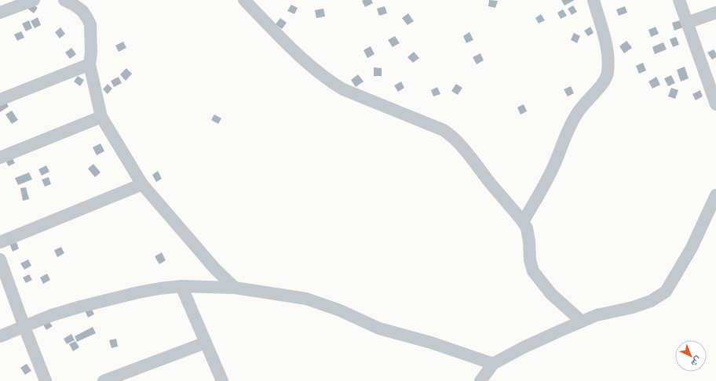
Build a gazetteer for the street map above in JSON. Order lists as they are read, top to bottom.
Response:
{
  "north": "bottom right"
}
